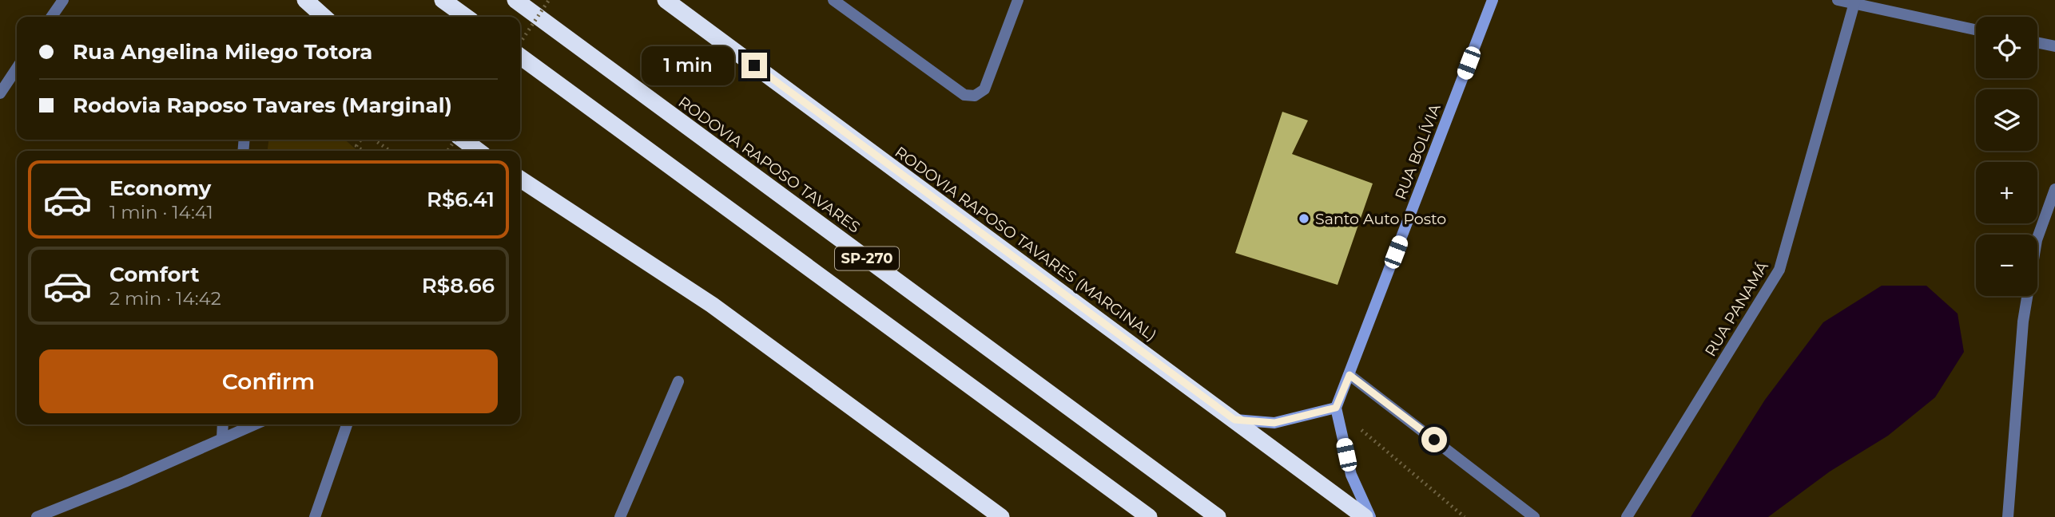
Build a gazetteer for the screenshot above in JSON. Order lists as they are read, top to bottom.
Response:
{
  "streets": {
    "highway": ["RODOVIA RAPOSO TAVARES", "RODOVIA RAPOSO TAVARES (MARGINAL)", "SP-270"],
    "street": ["RUA BOLÍVIA", "RUA PANAMÁ"]
  },
  "places": ["Santo Auto Posto"],
  "page": {
    "map_buttons": ["+", "−"],
    "banner": ["Rua Angelina Milego Totora", "Rodovia Raposo Tavares (Marginal)"],
    "bubble": "1 min",
    "list": [
      {
        "name": "Economy",
        "note": "1 min · 14:41",
        "value": "R$6.41"
      },
      {
        "name": "Comfort",
        "note": "2 min · 14:42",
        "value": "R$8.66"
      }
    ],
    "buttons": "Confirm"
  }
}
